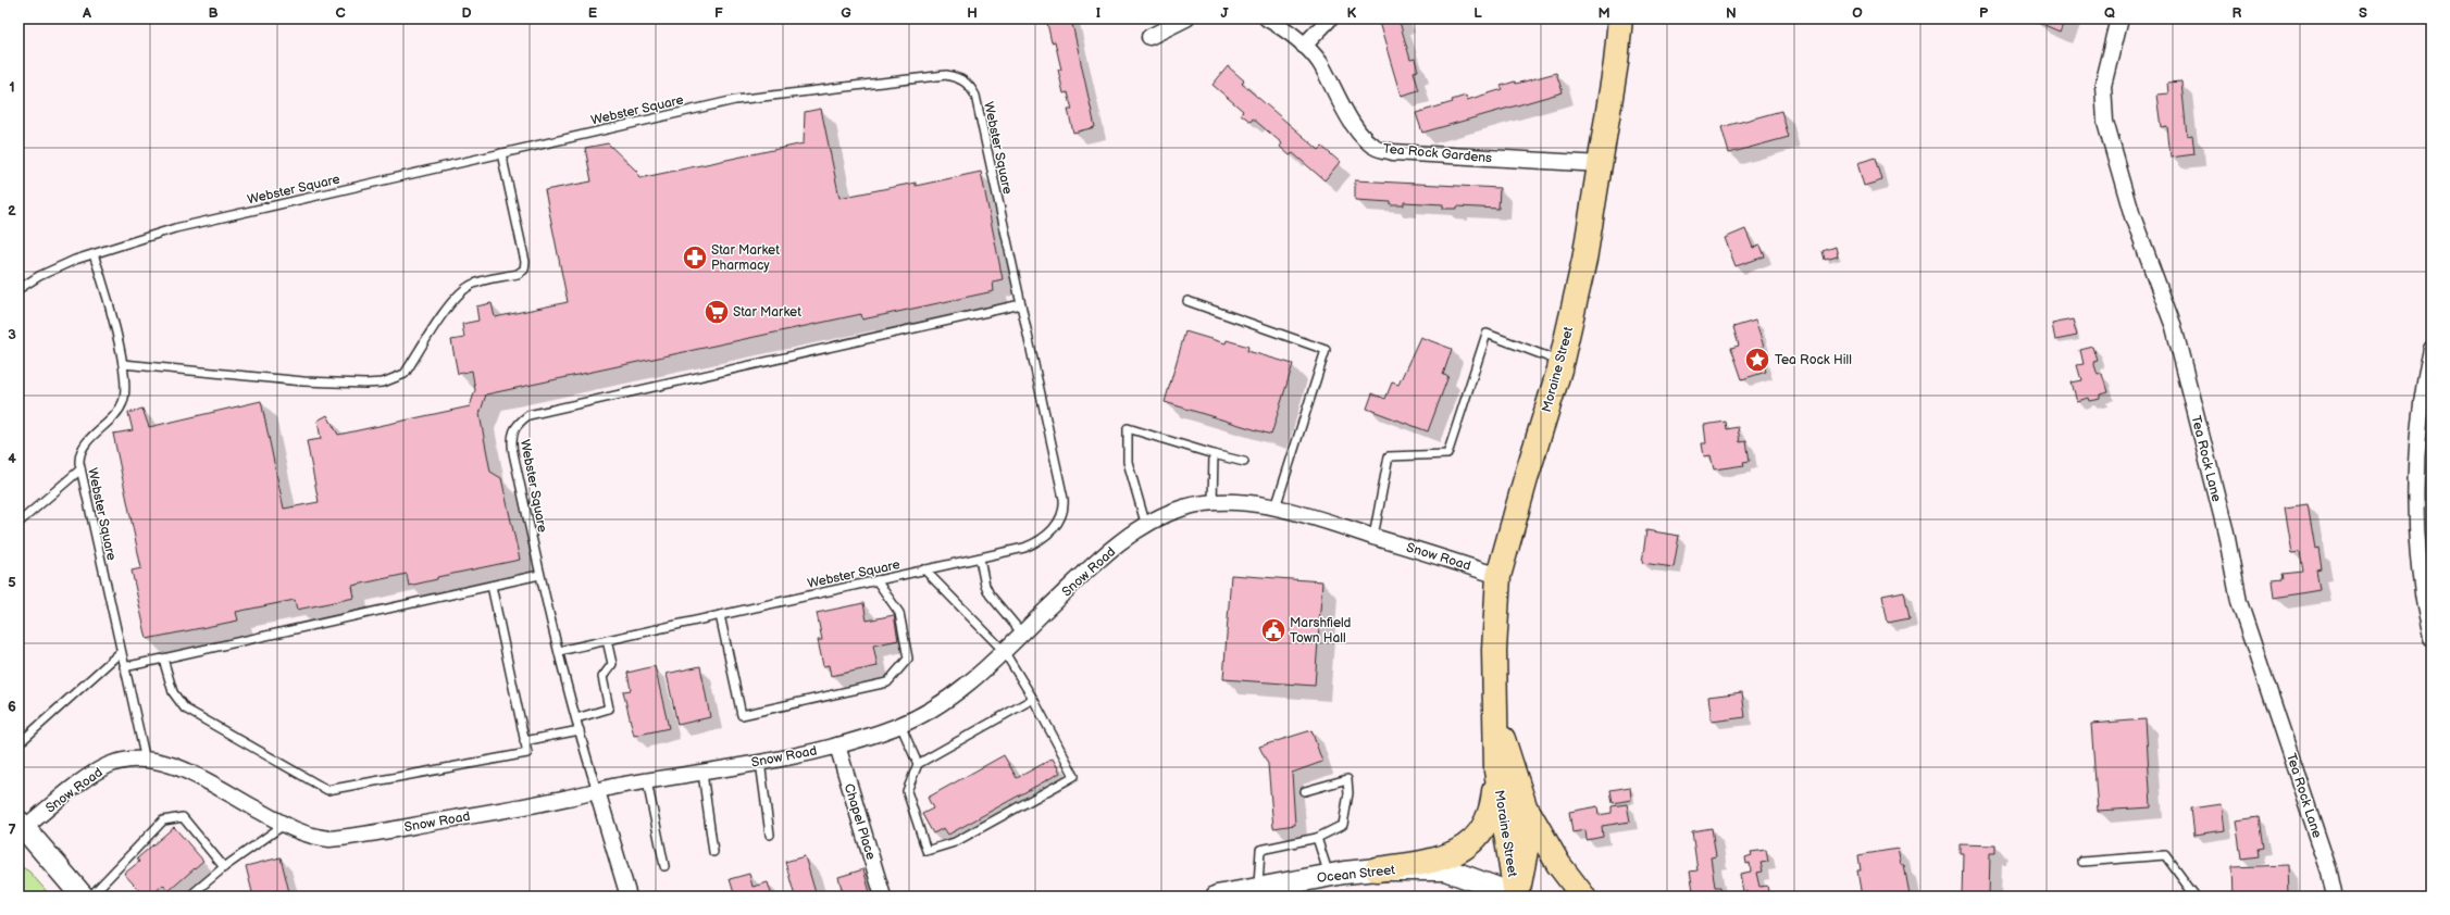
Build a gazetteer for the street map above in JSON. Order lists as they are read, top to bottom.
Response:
{
  "streets": {
    "main road": ["Moraine Street", "Ocean Street"],
    "street": [
      "Tea Rock Gardens",
      "Tea Rock Lane",
      "Snow Road",
      "Chapel Place"
    ],
    "lane": ["Webster Square"]
  },
  "crossings": [
    ["Webster Square", "Snow Road"],
    ["Tea Rock Gardens", "Moraine Street"],
    ["Moraine Street", "Snow Road"],
    ["Moraine Street", "Ocean Street"],
    ["Snow Road", "Chapel Place"]
  ],
  "places": {
    "pharmacy": ["Star Market Pharmacy"],
    "supermarket": ["Star Market"],
    "place": ["Tea Rock Hill"],
    "public building": ["Marshfield Town Hall"]
  },
  "grid": {
    "columns": [
      "A",
      "B",
      "C",
      "D",
      "E",
      "F",
      "G",
      "H",
      "I",
      "J",
      "K",
      "L",
      "M",
      "N",
      "O",
      "P",
      "Q",
      "R",
      "S"
    ],
    "rows": [
      "1",
      "2",
      "3",
      "4",
      "5",
      "6",
      "7"
    ]
  }
}
